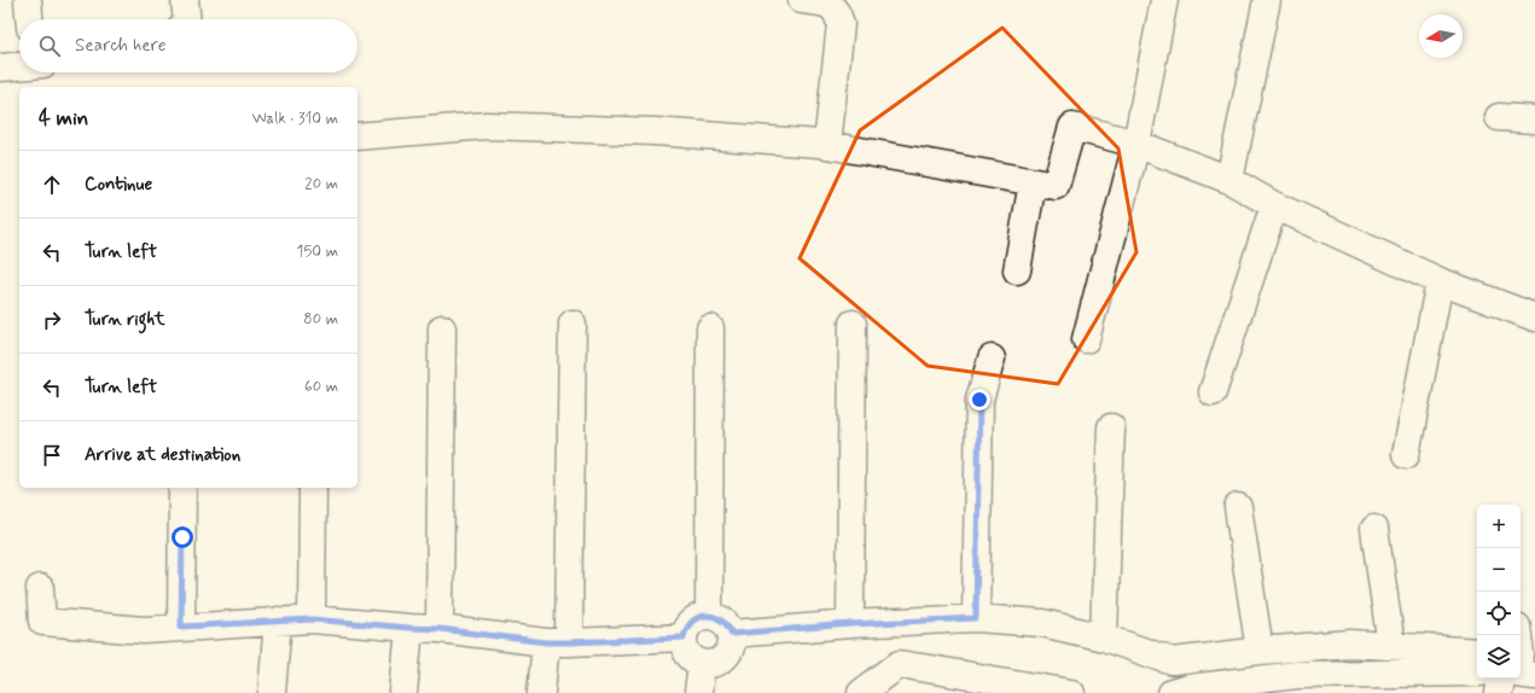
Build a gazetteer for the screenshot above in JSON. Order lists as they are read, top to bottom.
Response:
{
  "north": "left",
  "page": {
    "search": "Search here",
    "heading": ["4 min", "Walk · 310 m"],
    "list": [
      ["Continue", "20 m"],
      ["Turn left", "150 m"],
      ["Turn right", "80 m"],
      ["Turn left", "60 m"],
      "Arrive at destination"
    ],
    "map_buttons": ["+", "−"]
  }
}
